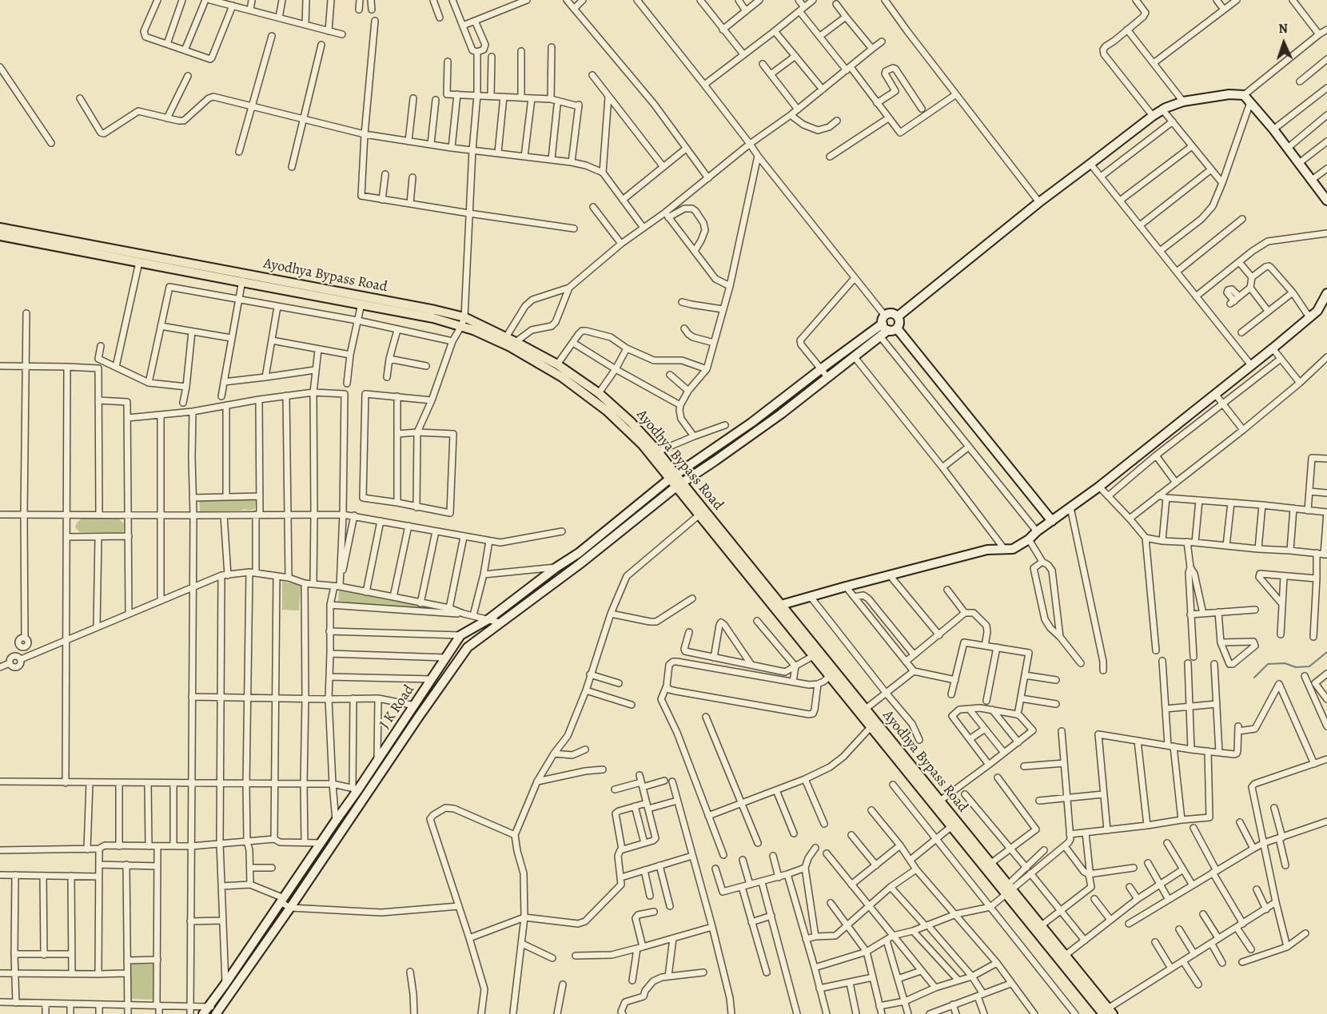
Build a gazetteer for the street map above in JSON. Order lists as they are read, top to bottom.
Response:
{
  "streets": {
    "main road": ["Ayodhya Bypass Road"],
    "street": ["J K Road"]
  },
  "crossings": [
    ["Ayodhya Bypass Road", "J K Road"]
  ],
  "north": "top"
}
